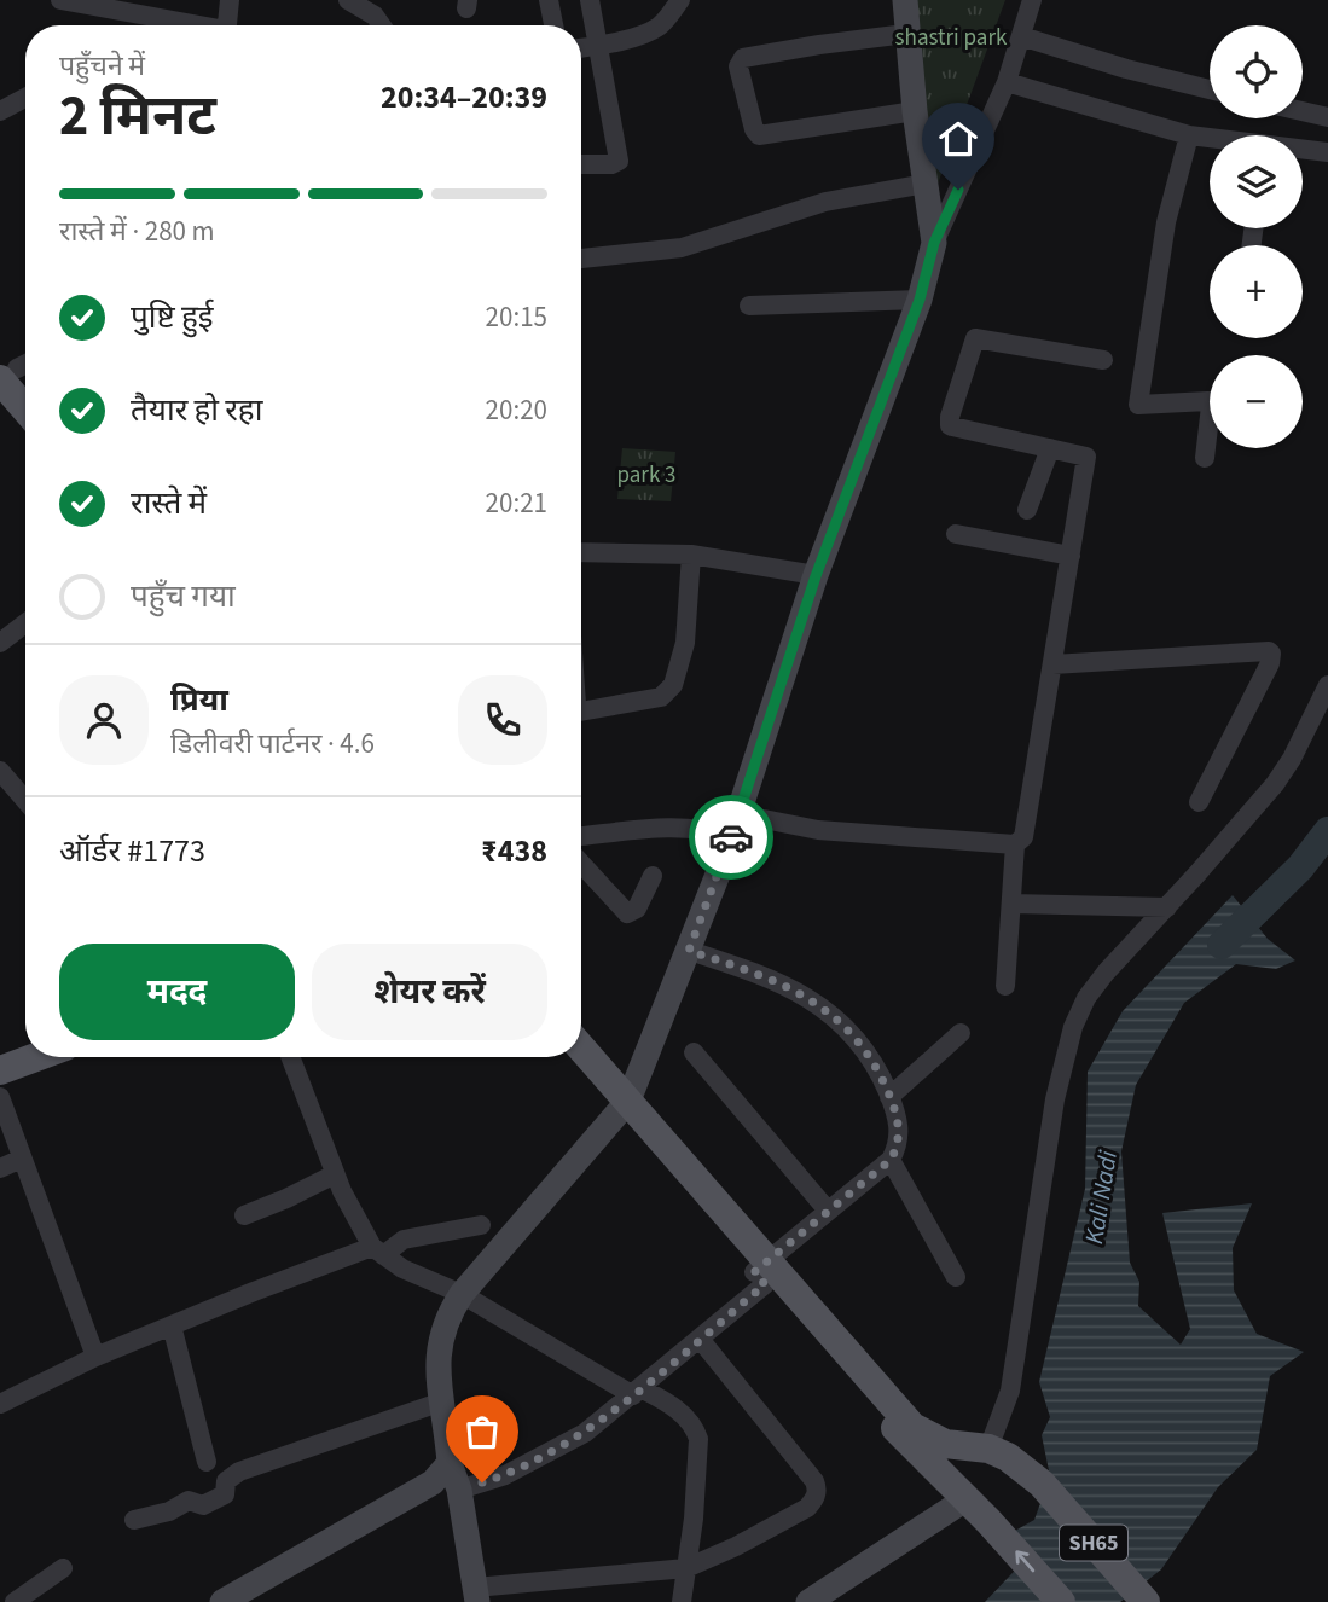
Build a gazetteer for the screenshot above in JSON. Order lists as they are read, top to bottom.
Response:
{
  "streets": {
    "main road": ["SH65"]
  },
  "water": ["Kali Nadi"],
  "parks": ["shastri park", "park 3"],
  "page": {
    "map_buttons": ["+", "−"],
    "heading": ["2 मिनट", "पहुँचने में", "20:34–20:39"],
    "panel": [
      "प्रिया",
      "डिलीवरी पार्टनर · 4.6",
      "ऑर्डर #1773",
      "₹438"
    ],
    "bar": "रास्ते में · 280 m",
    "list": [
      ["पुष्टि हुई", "20:15"],
      ["तैयार हो रहा", "20:20"],
      ["रास्ते में", "20:21"],
      "पहुँच गया"
    ],
    "buttons": ["मदद", "शेयर करें"]
  }
}
